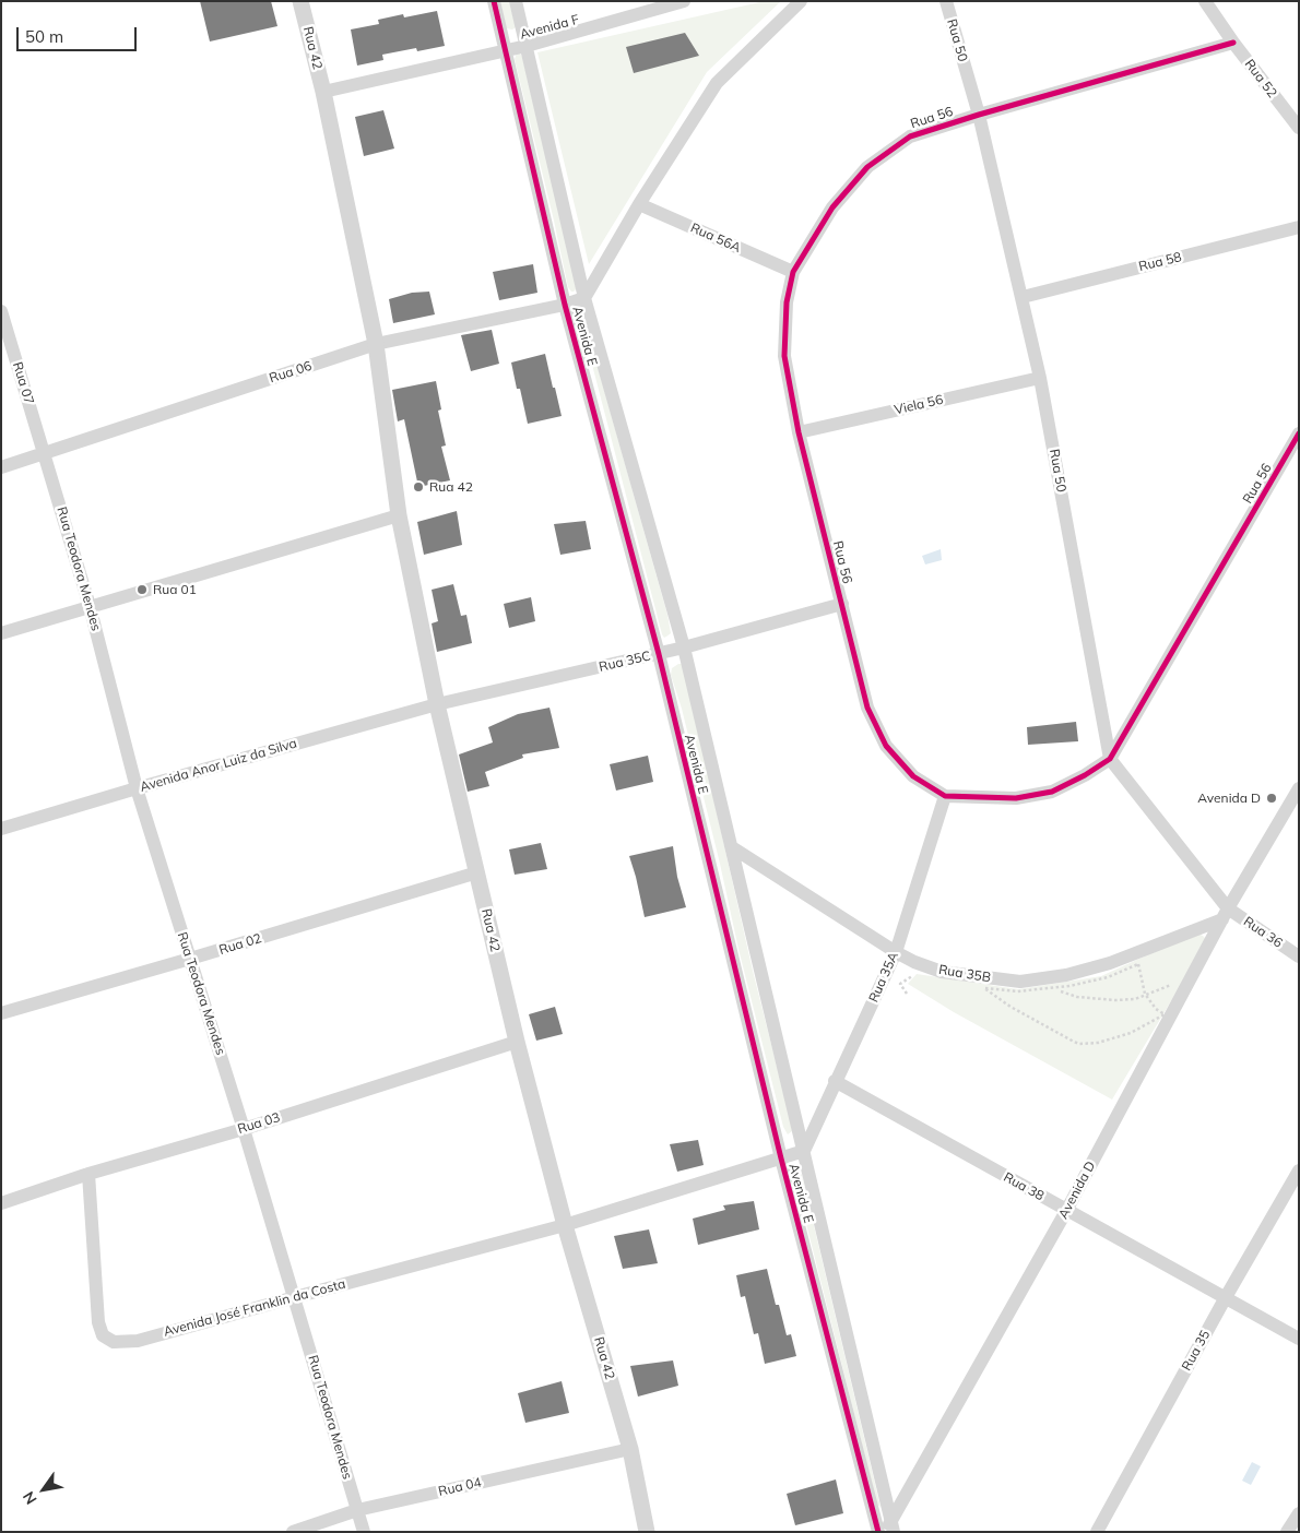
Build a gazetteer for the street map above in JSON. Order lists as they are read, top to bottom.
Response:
{
  "streets": {
    "street": [
      "Avenida F",
      "Rua 50",
      "Rua 42",
      "Rua 52",
      "Rua 56",
      "Rua 56A",
      "Rua 58",
      "Avenida E",
      "Rua 06",
      "Rua 07",
      "Viela 56",
      "Rua Teodora Mendes",
      "Rua 35C",
      "Avenida Anor Luiz da Silva",
      "Rua 36",
      "Rua 02",
      "Rua 35B",
      "Rua 35A",
      "Rua 03",
      "Rua 38",
      "Avenida D",
      "Avenida José Franklin da Costa",
      "Rua 35",
      "Rua 04"
    ]
  },
  "crossings": [
    ["Avenida F", "Rua 42"],
    ["Avenida F", "Avenida E"],
    ["Rua 50", "Rua 56"],
    ["Rua 50", "Rua 58"],
    ["Rua 50", "Viela 56"],
    ["Rua 50", "Rua 36"],
    ["Rua 50", "Rua 35B"],
    ["Rua 50", "Avenida D"],
    ["Rua 42", "Rua 06"],
    ["Rua 42", "Rua 35C"],
    ["Rua 42", "Avenida Anor Luiz da Silva"],
    ["Rua 42", "Rua 02"],
    ["Rua 42", "Rua 03"],
    ["Rua 42", "Avenida José Franklin da Costa"],
    ["Rua 42", "Rua 04"],
    ["Rua 52", "Rua 56"],
    ["Rua 56", "Rua 56A"],
    ["Rua 56", "Viela 56"],
    ["Rua 56", "Rua 35C"],
    ["Rua 56", "Rua 35A"],
    ["Avenida E", "Rua 06"],
    ["Avenida E", "Rua 35C"],
    ["Avenida E", "Rua 35B"],
    ["Avenida E", "Rua 35A"],
    ["Avenida E", "Avenida D"],
    ["Rua 06", "Rua 07"],
    ["Rua 06", "Rua Teodora Mendes"],
    ["Rua 07", "Rua Teodora Mendes"],
    ["Rua Teodora Mendes", "Avenida Anor Luiz da Silva"],
    ["Rua Teodora Mendes", "Rua 02"],
    ["Rua Teodora Mendes", "Rua 03"],
    ["Rua Teodora Mendes", "Avenida José Franklin da Costa"],
    ["Rua Teodora Mendes", "Rua 04"],
    ["Rua 35C", "Avenida Anor Luiz da Silva"],
    ["Rua 36", "Rua 35B"],
    ["Rua 36", "Avenida D"],
    ["Rua 35B", "Rua 35A"],
    ["Rua 35B", "Avenida D"],
    ["Rua 35A", "Rua 38"],
    ["Rua 03", "Avenida José Franklin da Costa"],
    ["Rua 38", "Avenida D"],
    ["Rua 38", "Rua 35"]
  ],
  "places": ["Rua 42", "Rua 01", "Avenida D"],
  "scale_bar": "50 m",
  "north": "bottom left"
}
